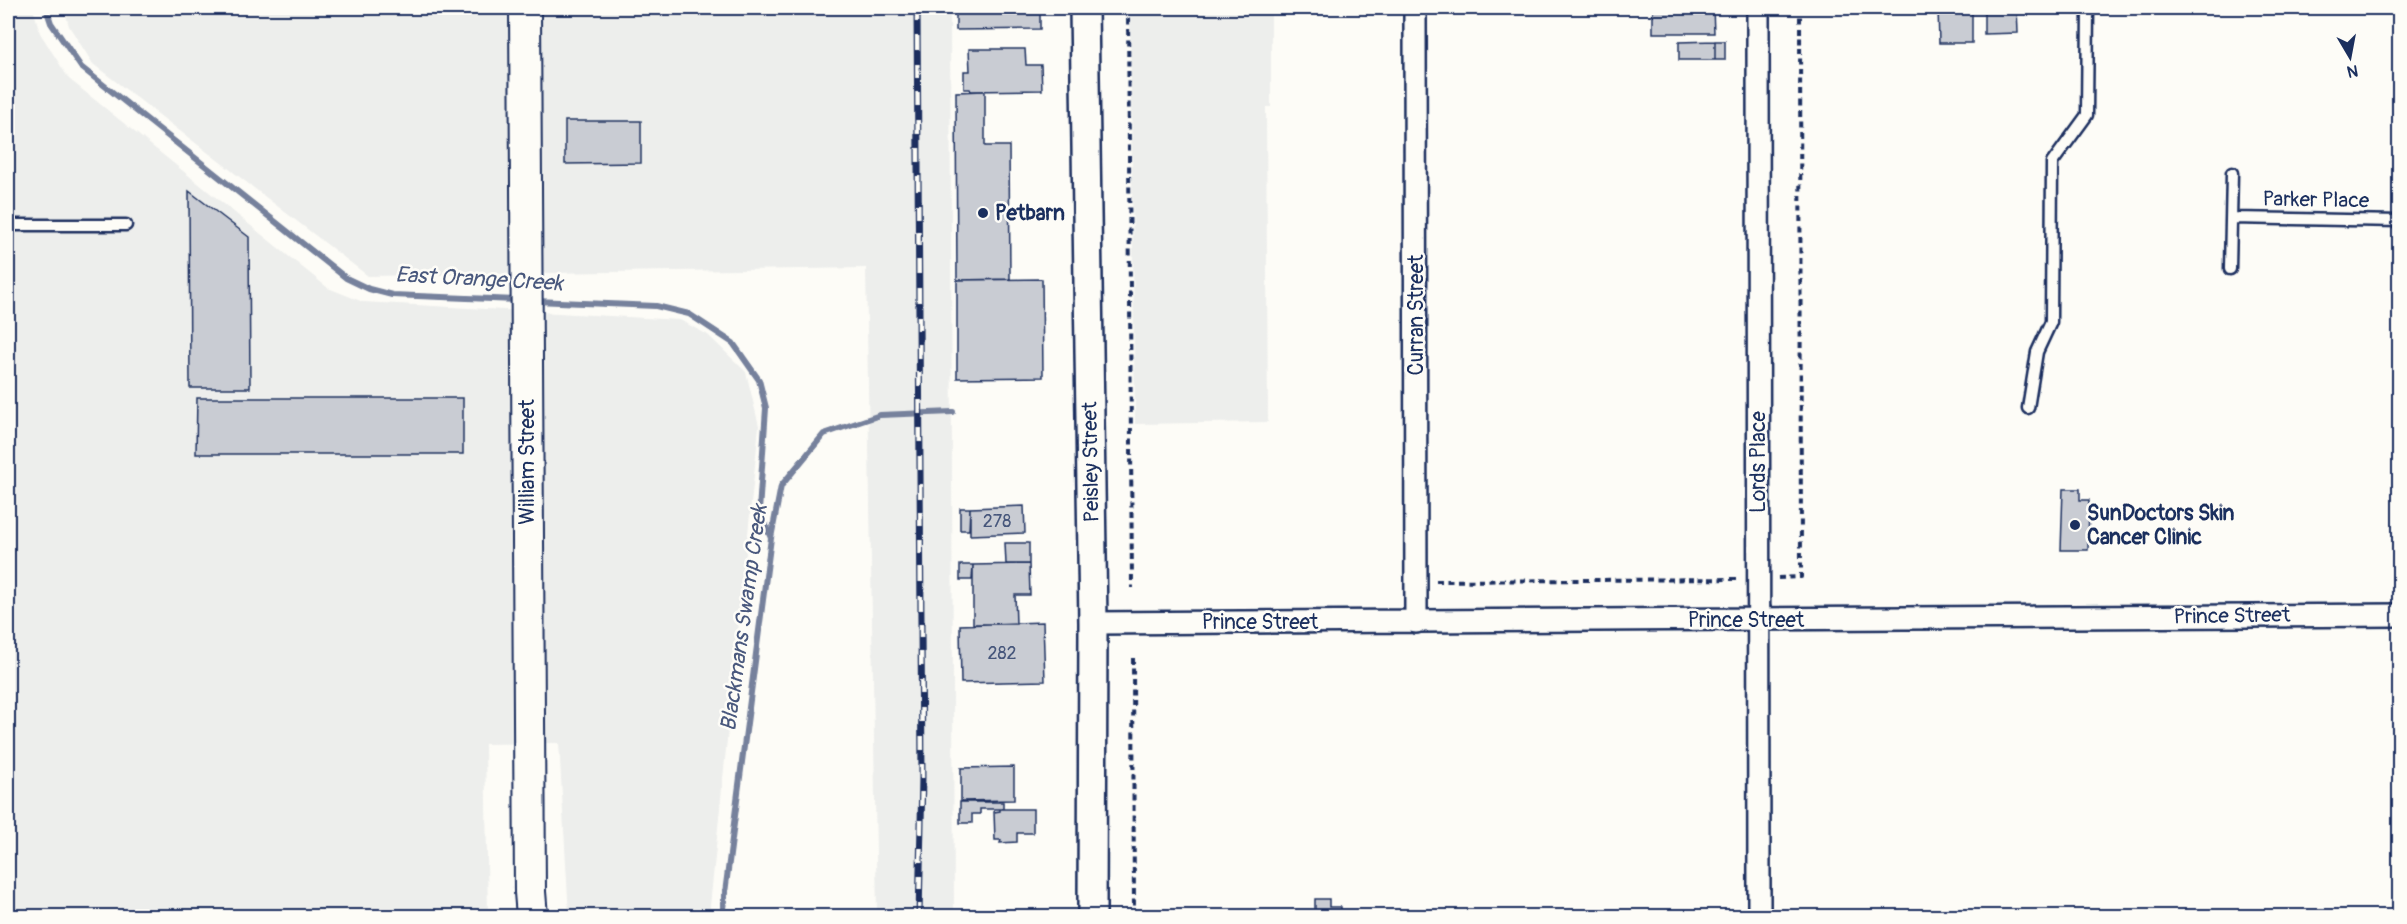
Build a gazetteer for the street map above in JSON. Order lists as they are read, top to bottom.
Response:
{
  "streets": {
    "main road": ["William Street"],
    "street": [
      "Curran Street",
      "Peisley Street",
      "Lords Place",
      "Prince Street"
    ],
    "lane": ["Parker Place"]
  },
  "crossings": [
    ["Curran Street", "Prince Street"],
    ["Peisley Street", "Prince Street"],
    ["Lords Place", "Prince Street"]
  ],
  "water": ["East Orange Creek", "Blackmans Swamp Creek"],
  "places": ["Petbarn", "SunDoctors Skin Cancer Clinic"],
  "house_numbers": ["278", "282"],
  "north": "bottom"
}
